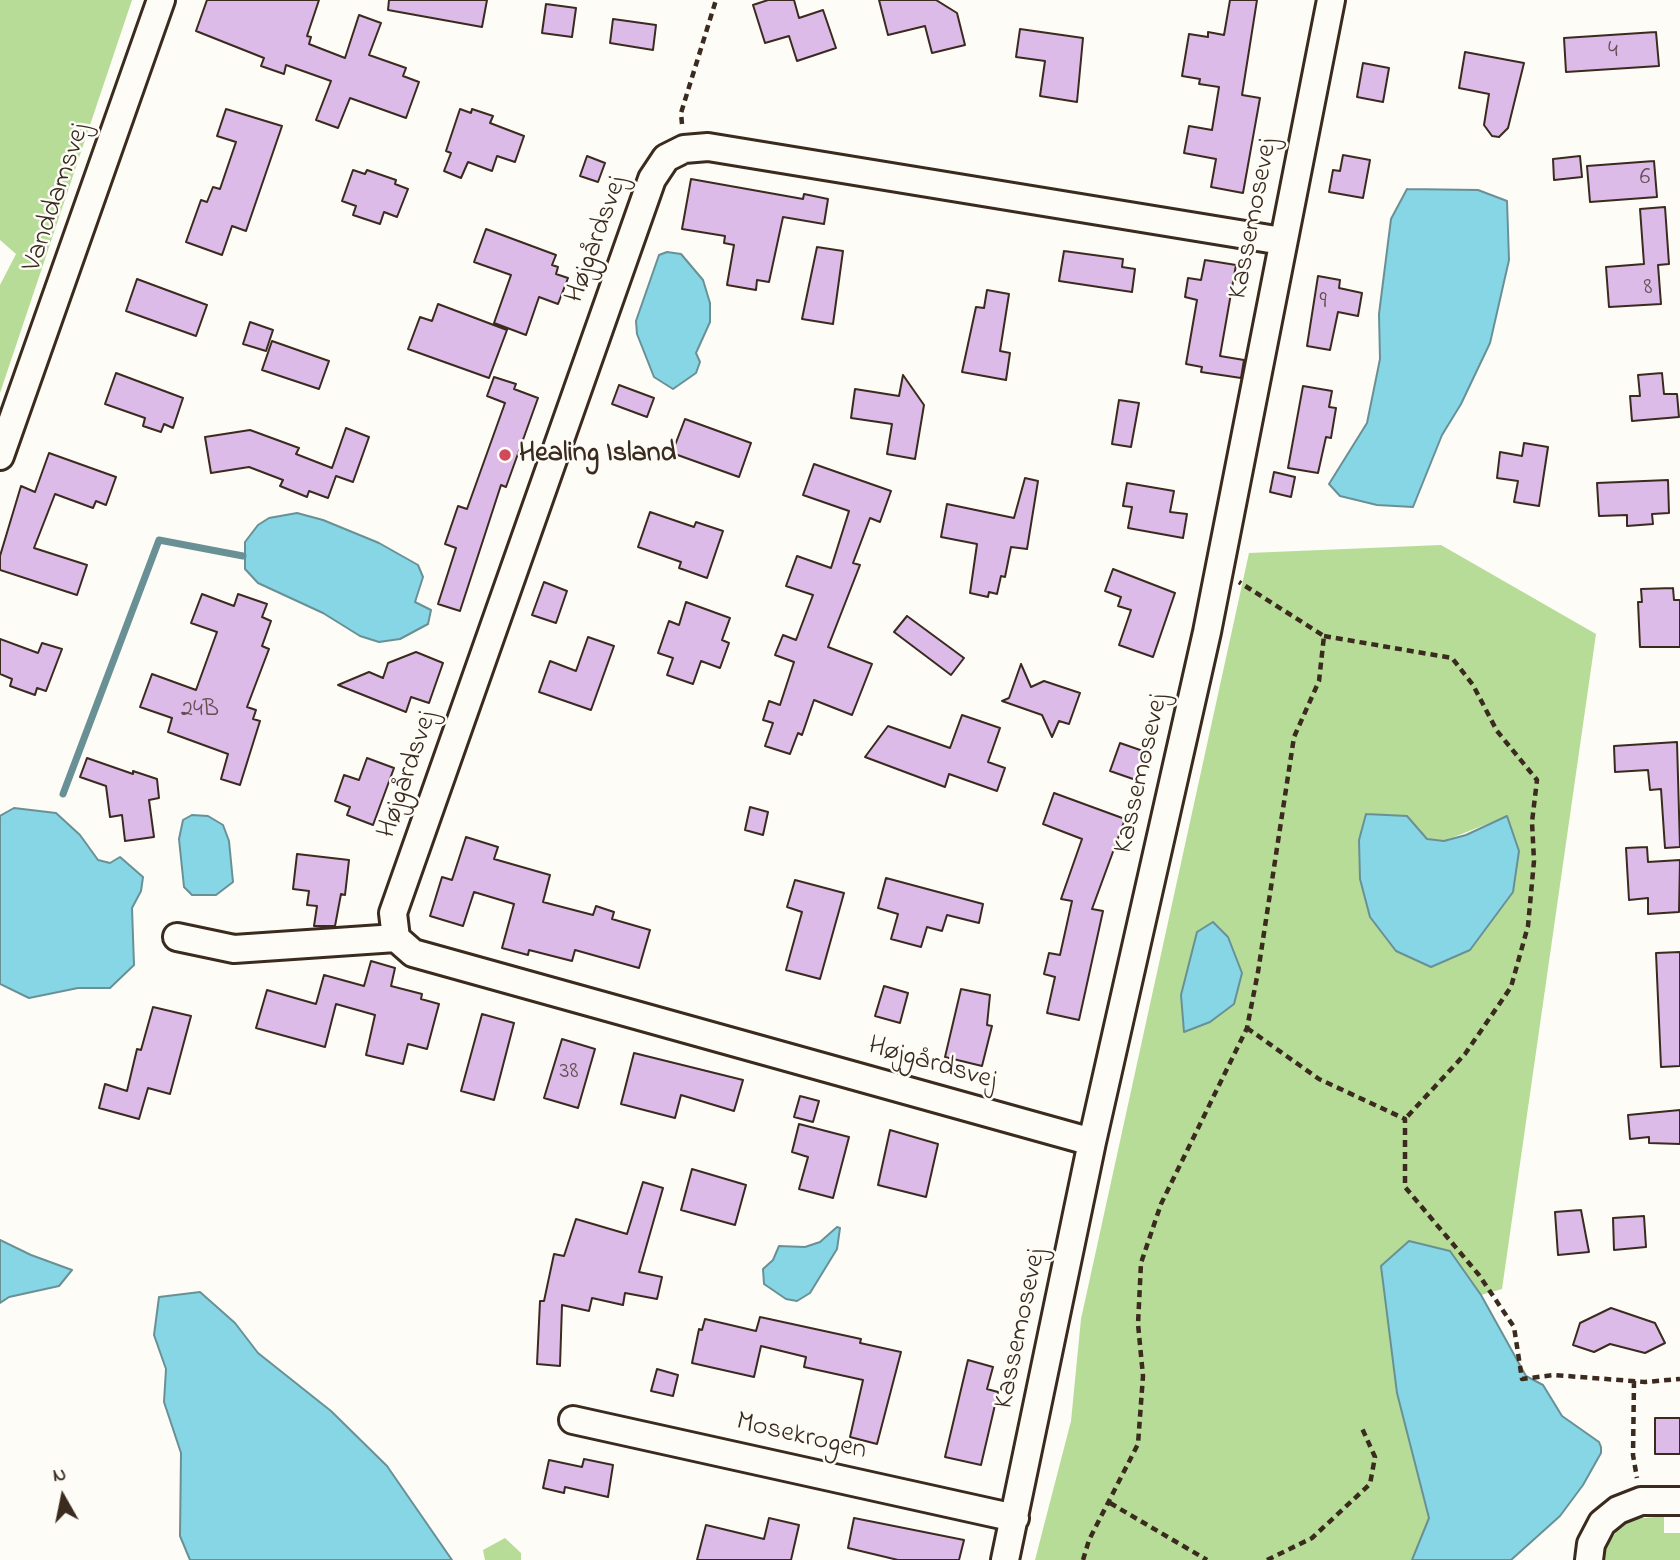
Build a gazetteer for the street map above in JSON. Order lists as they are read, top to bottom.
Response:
{
  "streets": {
    "street": [
      "Vanddamsvej",
      "Kassemosevej",
      "Højgårdsvej",
      "Mosekrogen"
    ]
  },
  "crossings": [
    ["Kassemosevej", "Højgårdsvej"],
    ["Kassemosevej", "Mosekrogen"]
  ],
  "places": ["Healing Island"],
  "house_numbers": [
    "4",
    "6",
    "8",
    "9",
    "24B",
    "38"
  ],
  "north": "top"
}
